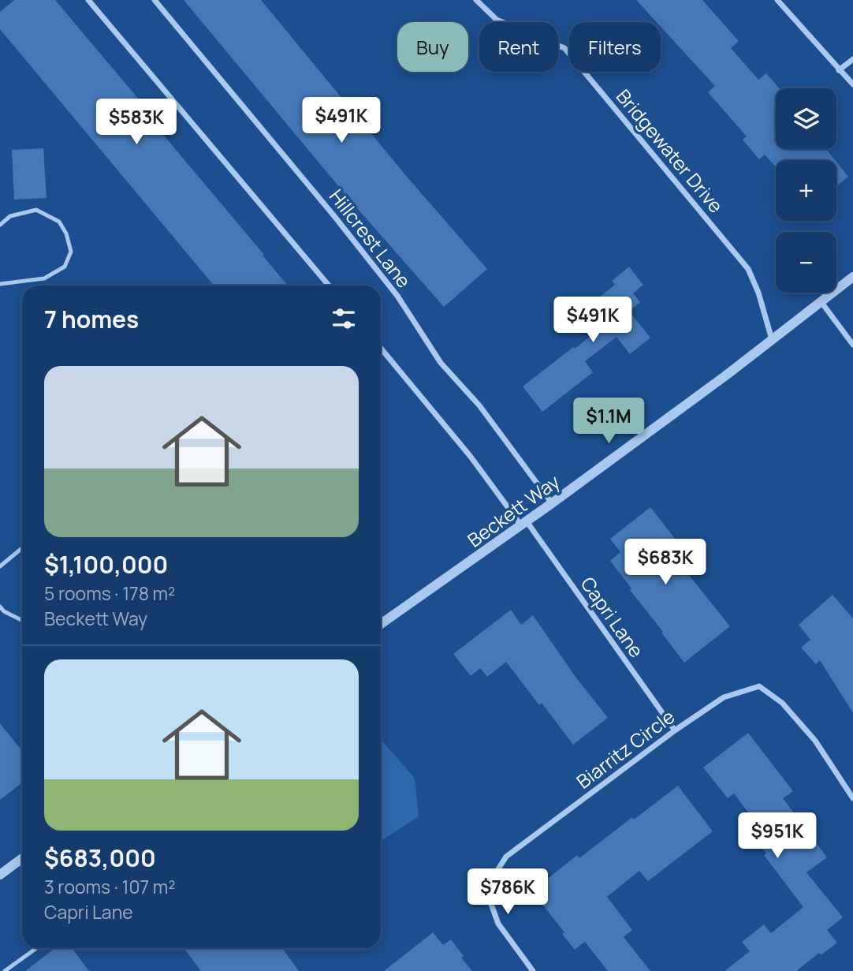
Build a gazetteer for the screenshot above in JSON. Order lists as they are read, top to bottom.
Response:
{
  "streets": {
    "street": [
      "Bridgewater Drive",
      "Hillcrest Lane",
      "Beckett Way",
      "Capri Lane",
      "Biarritz Circle"
    ]
  },
  "crossings": [
    ["Bridgewater Drive", "Beckett Way"],
    ["Hillcrest Lane", "Beckett Way"],
    ["Beckett Way", "Capri Lane"],
    ["Capri Lane", "Biarritz Circle"]
  ],
  "page": {
    "chip": ["Buy", "Rent", "Filters"],
    "map_buttons": ["+", "−"],
    "price": [
      "$491K",
      "$583K",
      "$491K",
      "$1.1M",
      "$683K",
      "$951K",
      "$786K"
    ],
    "heading": "7 homes",
    "list": [
      {
        "name": "$1,100,000",
        "note": "5 rooms · 178 m² · Beckett Way"
      },
      {
        "name": "$683,000",
        "note": "3 rooms · 107 m² · Capri Lane"
      }
    ]
  }
}
